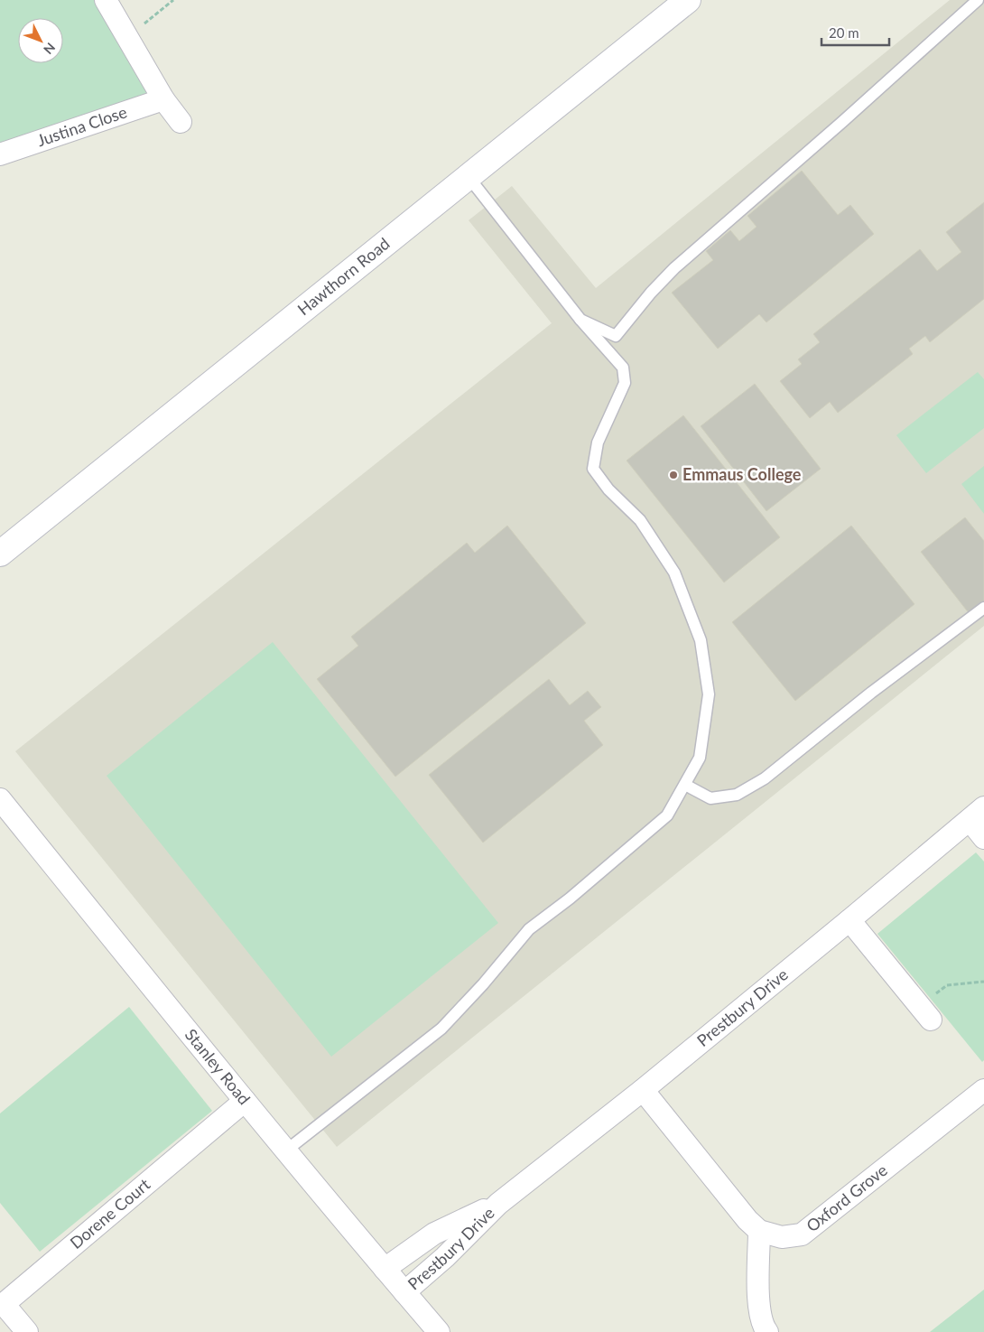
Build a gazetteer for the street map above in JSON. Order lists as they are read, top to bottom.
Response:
{
  "streets": {
    "main road": ["Hawthorn Road"],
    "street": [
      "Justina Close",
      "Prestbury Drive",
      "Stanley Road",
      "Oxford Grove",
      "Dorene Court"
    ]
  },
  "crossings": [
    ["Prestbury Drive", "Stanley Road"],
    ["Prestbury Drive", "Oxford Grove"],
    ["Stanley Road", "Dorene Court"]
  ],
  "places": ["Emmaus College"],
  "scale_bar": "20 m",
  "north": "bottom right"
}
